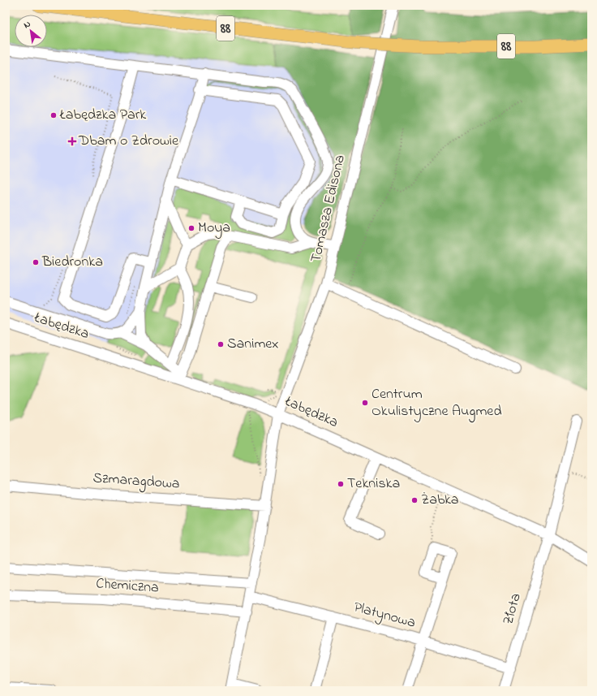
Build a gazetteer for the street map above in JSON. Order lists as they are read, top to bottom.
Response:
{
  "streets": {
    "main road": ["88"],
    "street": [
      "Tomasza Edisona",
      "Łabędzka",
      "Szmaragdowa",
      "Chemiczna",
      "Złota",
      "Platynowa"
    ]
  },
  "crossings": [
    ["Tomasza Edisona", "Łabędzka"],
    ["Łabędzka", "Złota"],
    ["Złota", "Platynowa"]
  ],
  "places": {
    "other": [
      "Łabędzka Park",
      "Moya",
      "Biedronka",
      "Sanimex",
      "Centrum Okulistyczne Augmed",
      "Tekniska",
      "Żabka"
    ],
    "health": ["Dbam o Zdrowie"]
  },
  "north": "top left"
}
